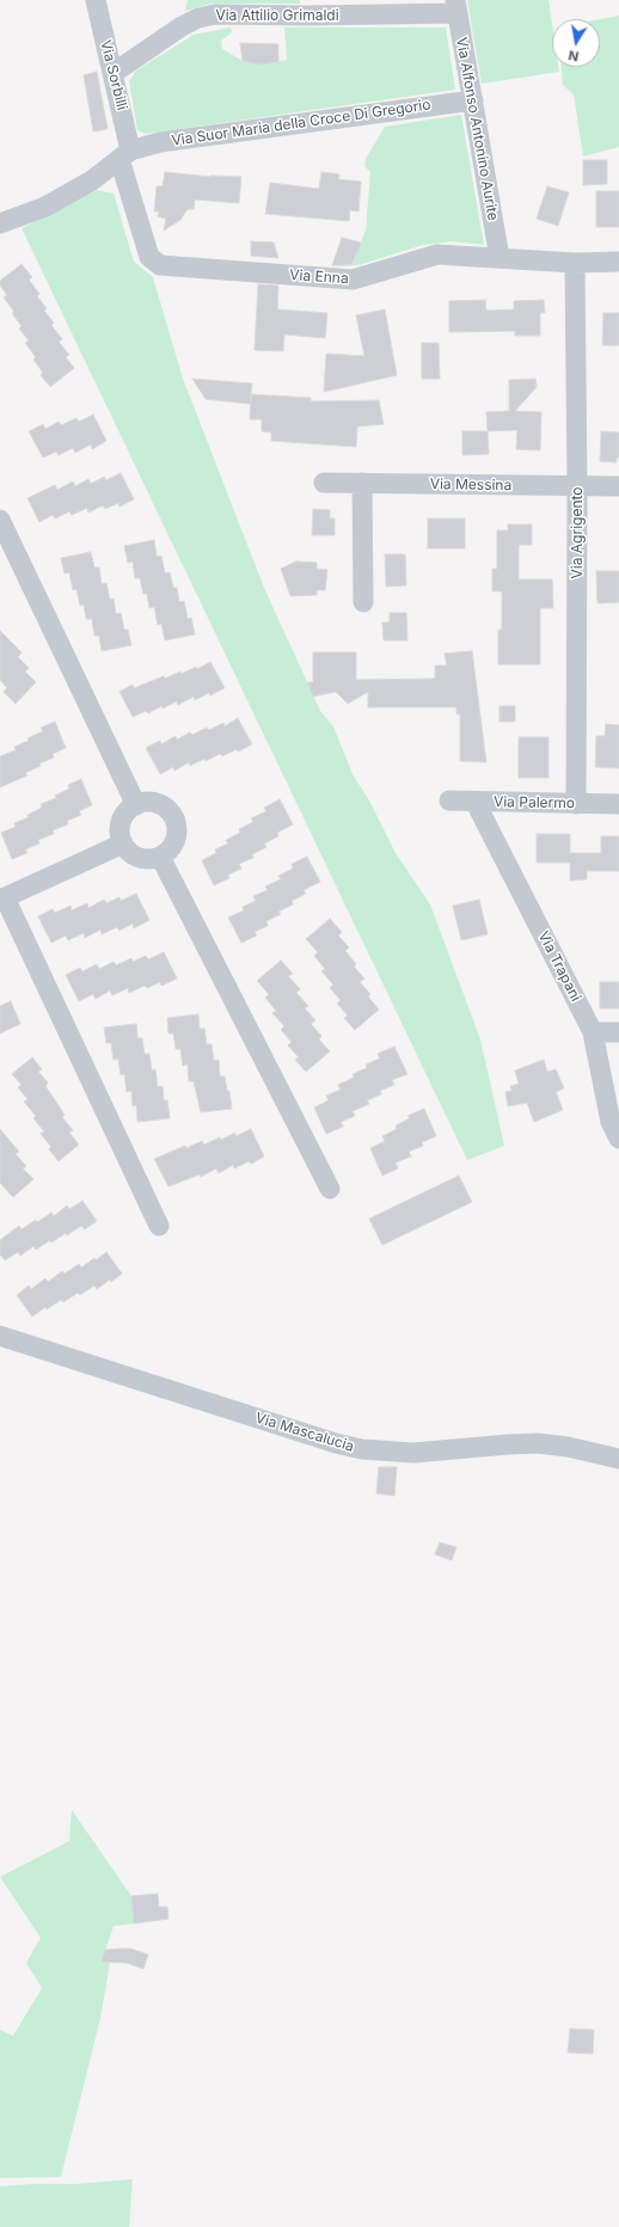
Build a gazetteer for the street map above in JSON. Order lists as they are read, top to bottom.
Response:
{
  "streets": {
    "street": [
      "Via Attilio Grimaldi",
      "Via Sorbilli",
      "Via Suor Maria della Croce Di Gregorio",
      "Via Alfonso Antonino Aurite",
      "Via Enna",
      "Via Messina",
      "Via Agrigento",
      "Via Palermo",
      "Via Trapani",
      "Via Mascalucia"
    ]
  },
  "crossings": [
    ["Via Attilio Grimaldi", "Via Sorbilli"],
    ["Via Attilio Grimaldi", "Via Alfonso Antonino Aurite"],
    ["Via Sorbilli", "Via Suor Maria della Croce Di Gregorio"],
    ["Via Sorbilli", "Via Enna"],
    ["Via Suor Maria della Croce Di Gregorio", "Via Alfonso Antonino Aurite"],
    ["Via Suor Maria della Croce Di Gregorio", "Via Enna"],
    ["Via Alfonso Antonino Aurite", "Via Enna"],
    ["Via Enna", "Via Agrigento"],
    ["Via Messina", "Via Agrigento"],
    ["Via Agrigento", "Via Palermo"],
    ["Via Palermo", "Via Trapani"]
  ],
  "north": "bottom"
}
